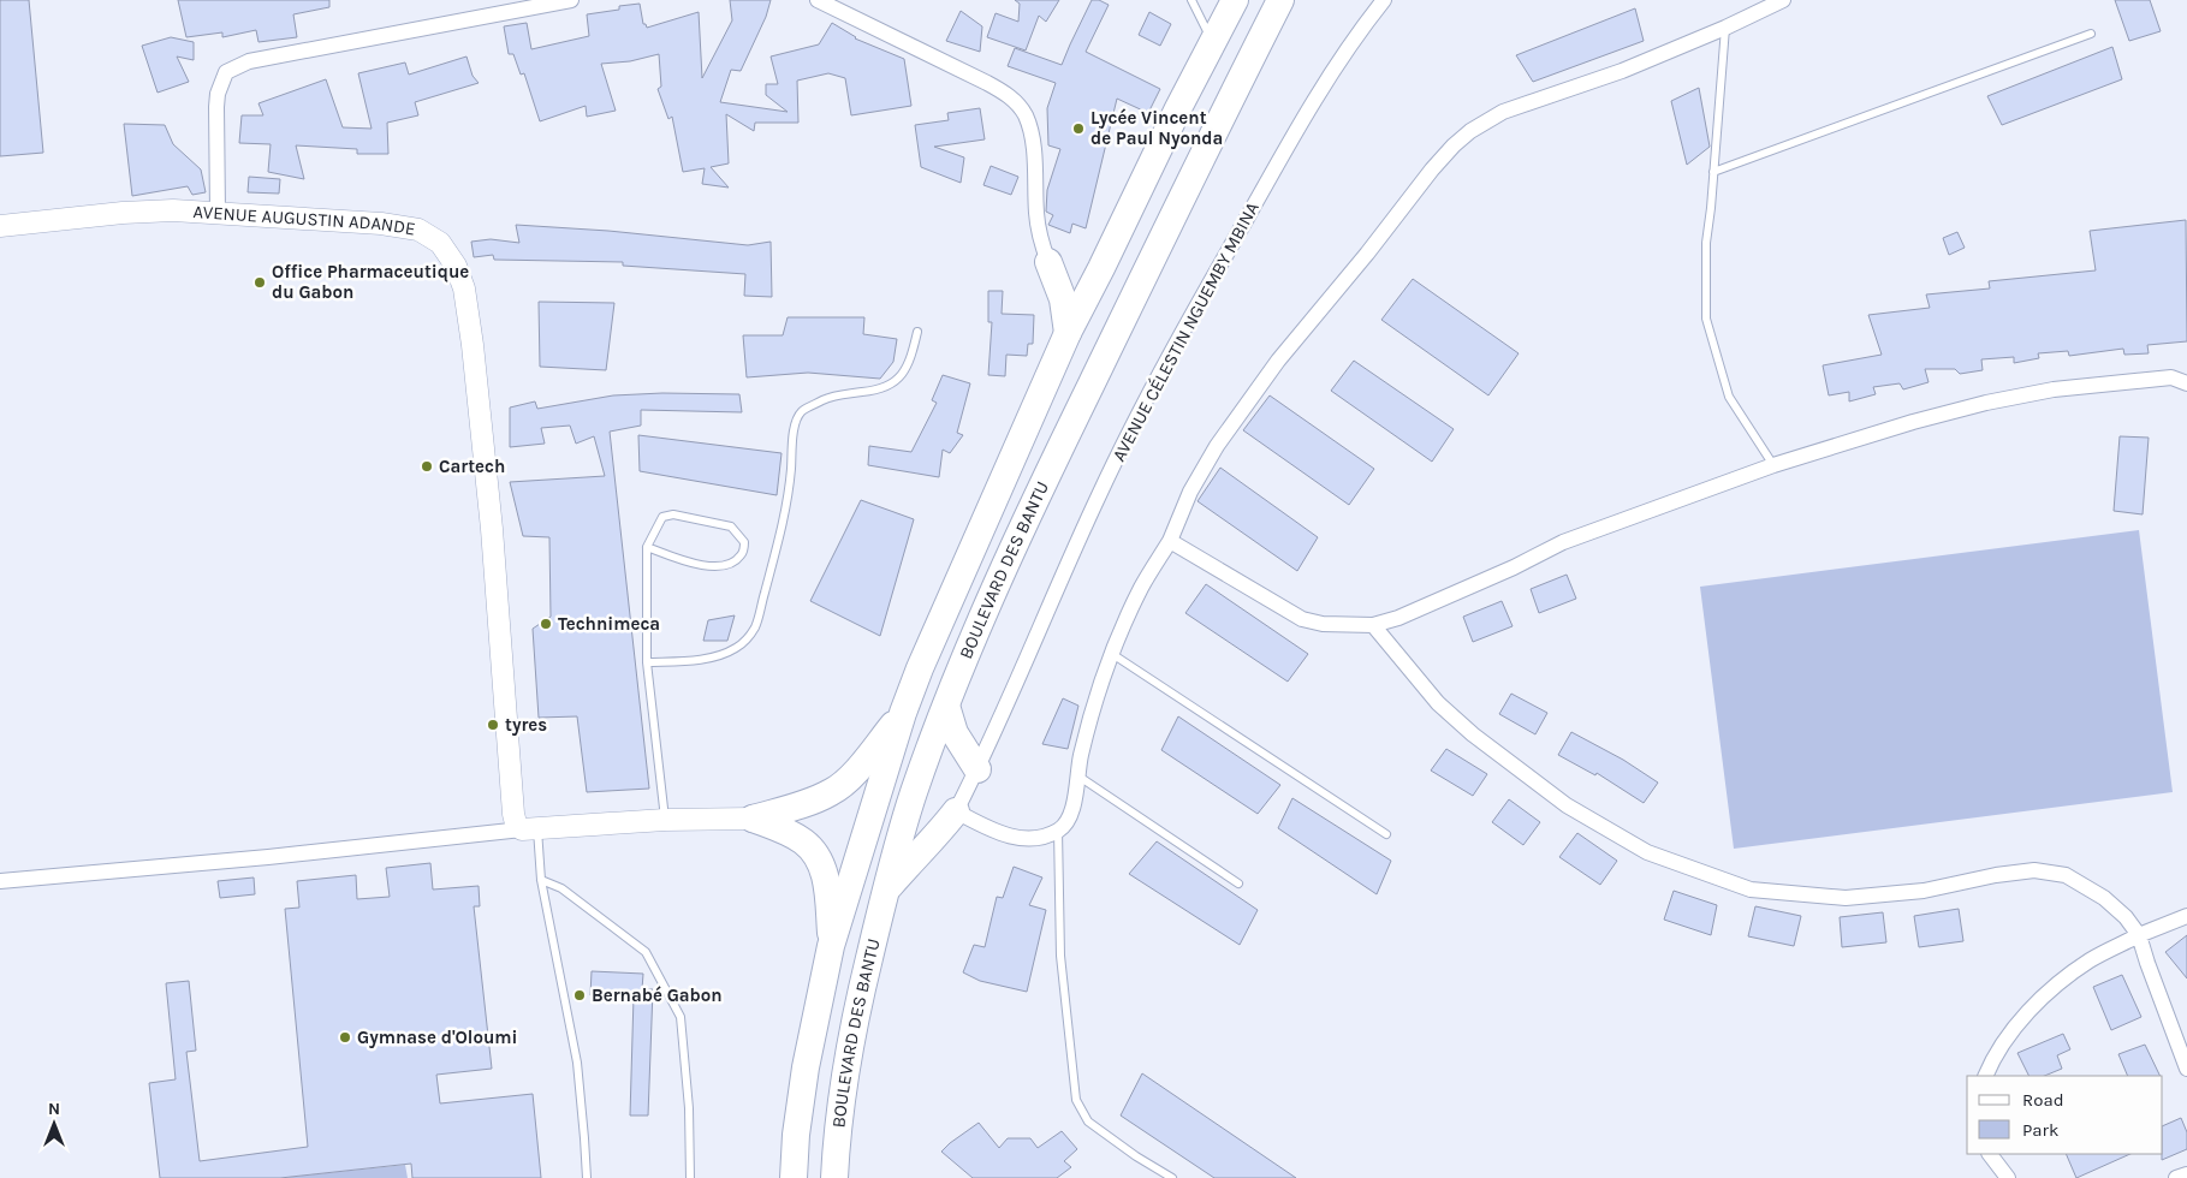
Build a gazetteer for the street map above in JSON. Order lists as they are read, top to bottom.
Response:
{
  "streets": {
    "highway": ["BOULEVARD DES BANTU"],
    "street": ["AVENUE AUGUSTIN ADANDE", "AVENUE CÉLESTIN NGUEMBY MBINA"]
  },
  "places": [
    "Lycée Vincent de Paul Nyonda",
    "Office Pharmaceutique du Gabon",
    "Cartech",
    "Technimeca",
    "tyres",
    "Bernabé Gabon",
    "Gymnase d'Oloumi"
  ],
  "legend": ["Road", "Park"],
  "north": "top"
}
